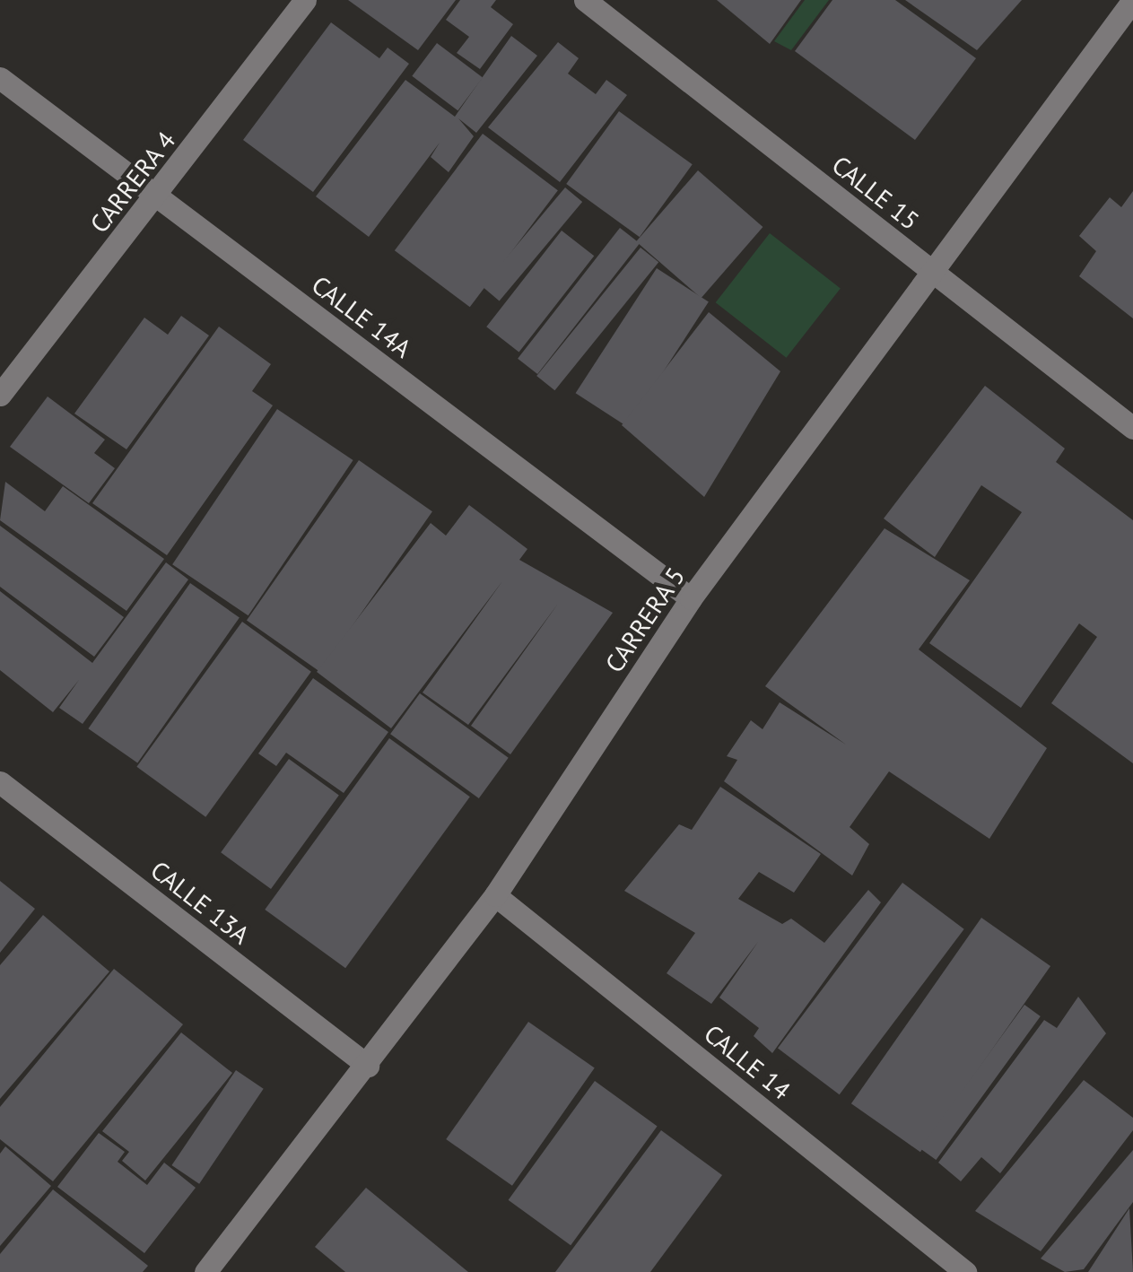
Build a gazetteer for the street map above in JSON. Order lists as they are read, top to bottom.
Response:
{
  "streets": {
    "street": [
      "CARRERA 4",
      "CALLE 15",
      "CALLE 14A",
      "CARRERA 5",
      "CALLE 13A",
      "CALLE 14"
    ]
  },
  "crossings": [
    ["CARRERA 4", "CALLE 14A"],
    ["CALLE 15", "CARRERA 5"],
    ["CALLE 14A", "CARRERA 5"],
    ["CARRERA 5", "CALLE 13A"],
    ["CARRERA 5", "CALLE 14"]
  ]
}
